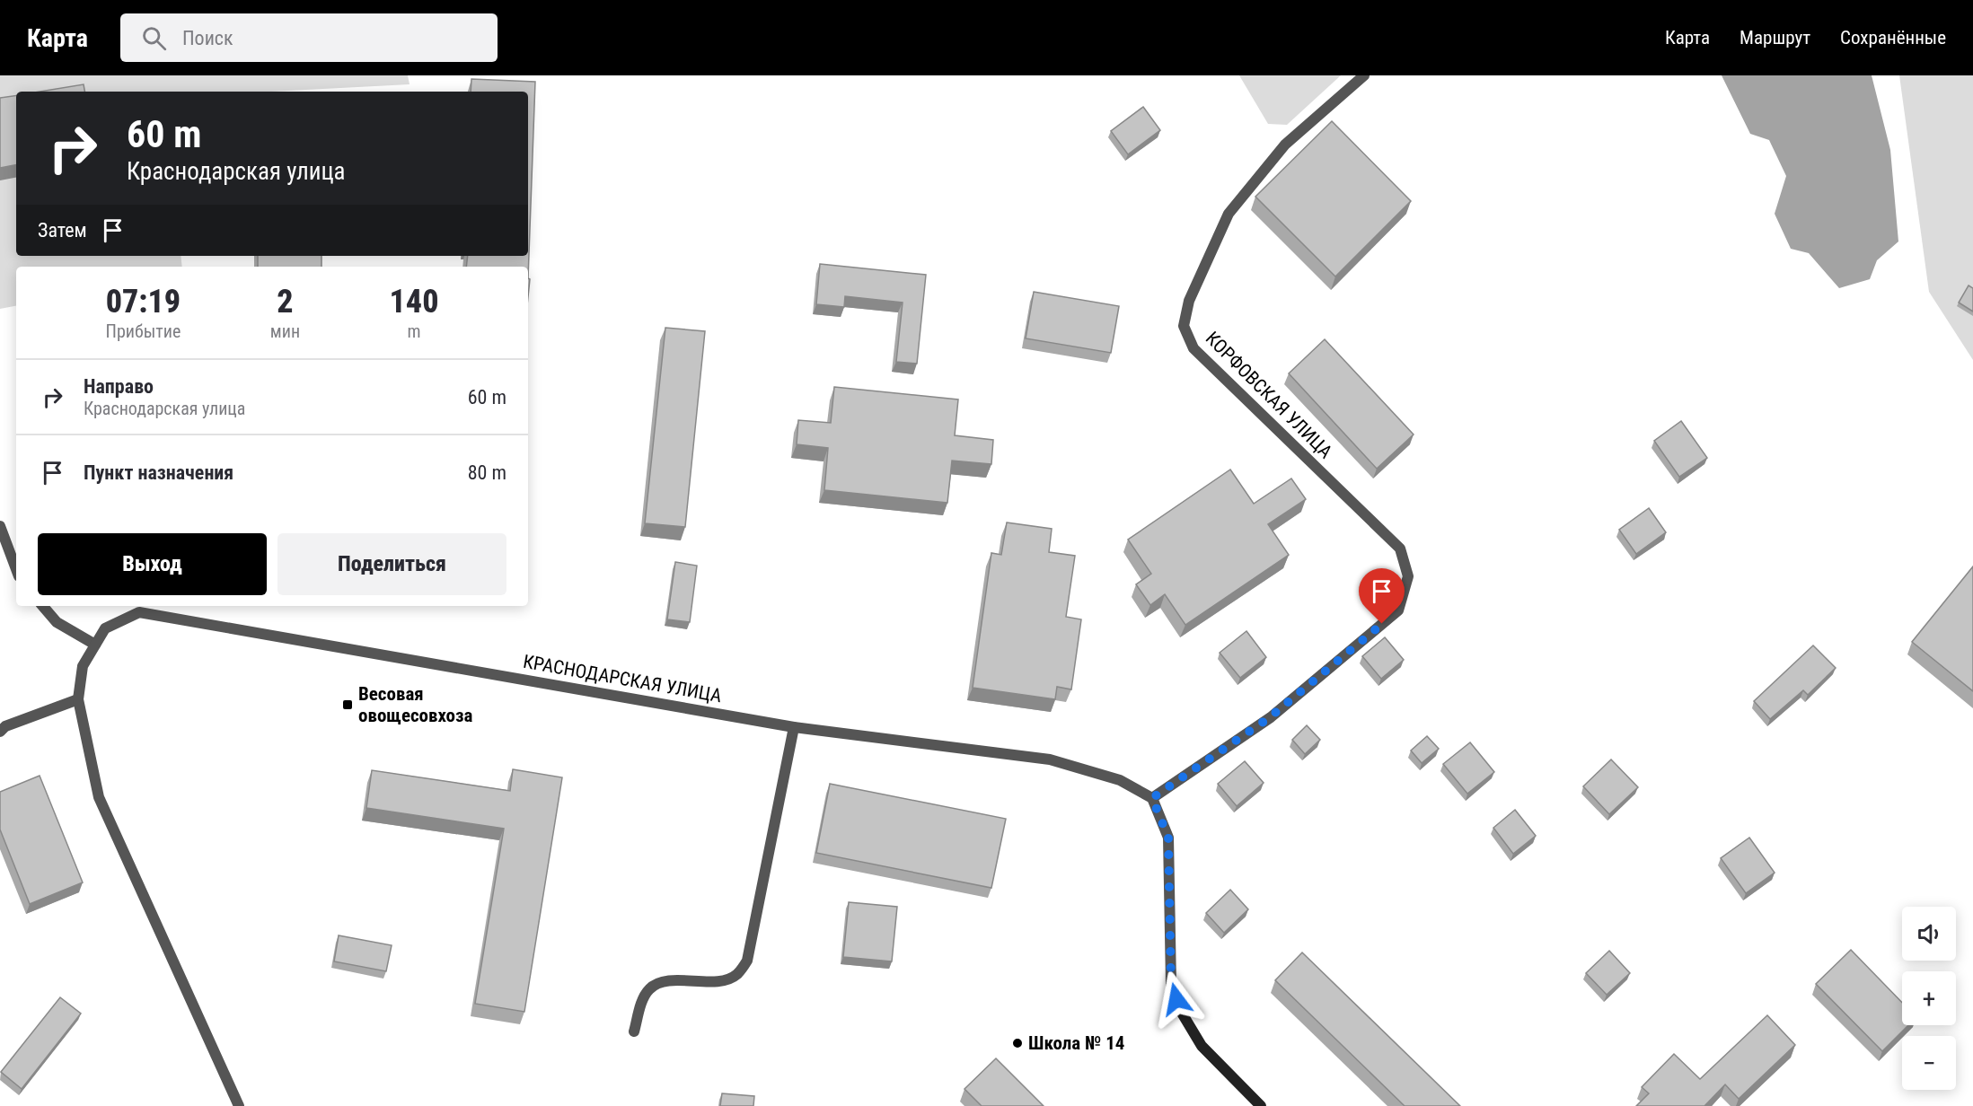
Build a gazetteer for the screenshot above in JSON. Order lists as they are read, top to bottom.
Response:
{
  "streets": {
    "street": ["КОРФОВСКАЯ УЛИЦА", "КРАСНОДАРСКАЯ УЛИЦА"]
  },
  "crossings": [
    ["КОРФОВСКАЯ УЛИЦА", "КРАСНОДАРСКАЯ УЛИЦА"]
  ],
  "places": {
    "transit": ["Весовая овощесовхоза"],
    "other": ["Школа № 14"]
  },
  "page": {
    "header": "Карта",
    "search": "Поиск",
    "nav": ["Карта", "Маршрут", "Сохранённые"],
    "turn": ["60 m", "Краснодарская улица"],
    "then": "Затем",
    "eta": [
      "07:19",
      "Прибытие",
      "2",
      "мин",
      "140",
      "m"
    ],
    "list": [
      {
        "name": "Направо",
        "note": "Краснодарская улица",
        "value": "60 m"
      },
      {
        "name": "Пункт назначения",
        "value": "80 m"
      }
    ],
    "buttons": ["Выход", "Поделиться"],
    "map_buttons": ["+", "−"]
  }
}
